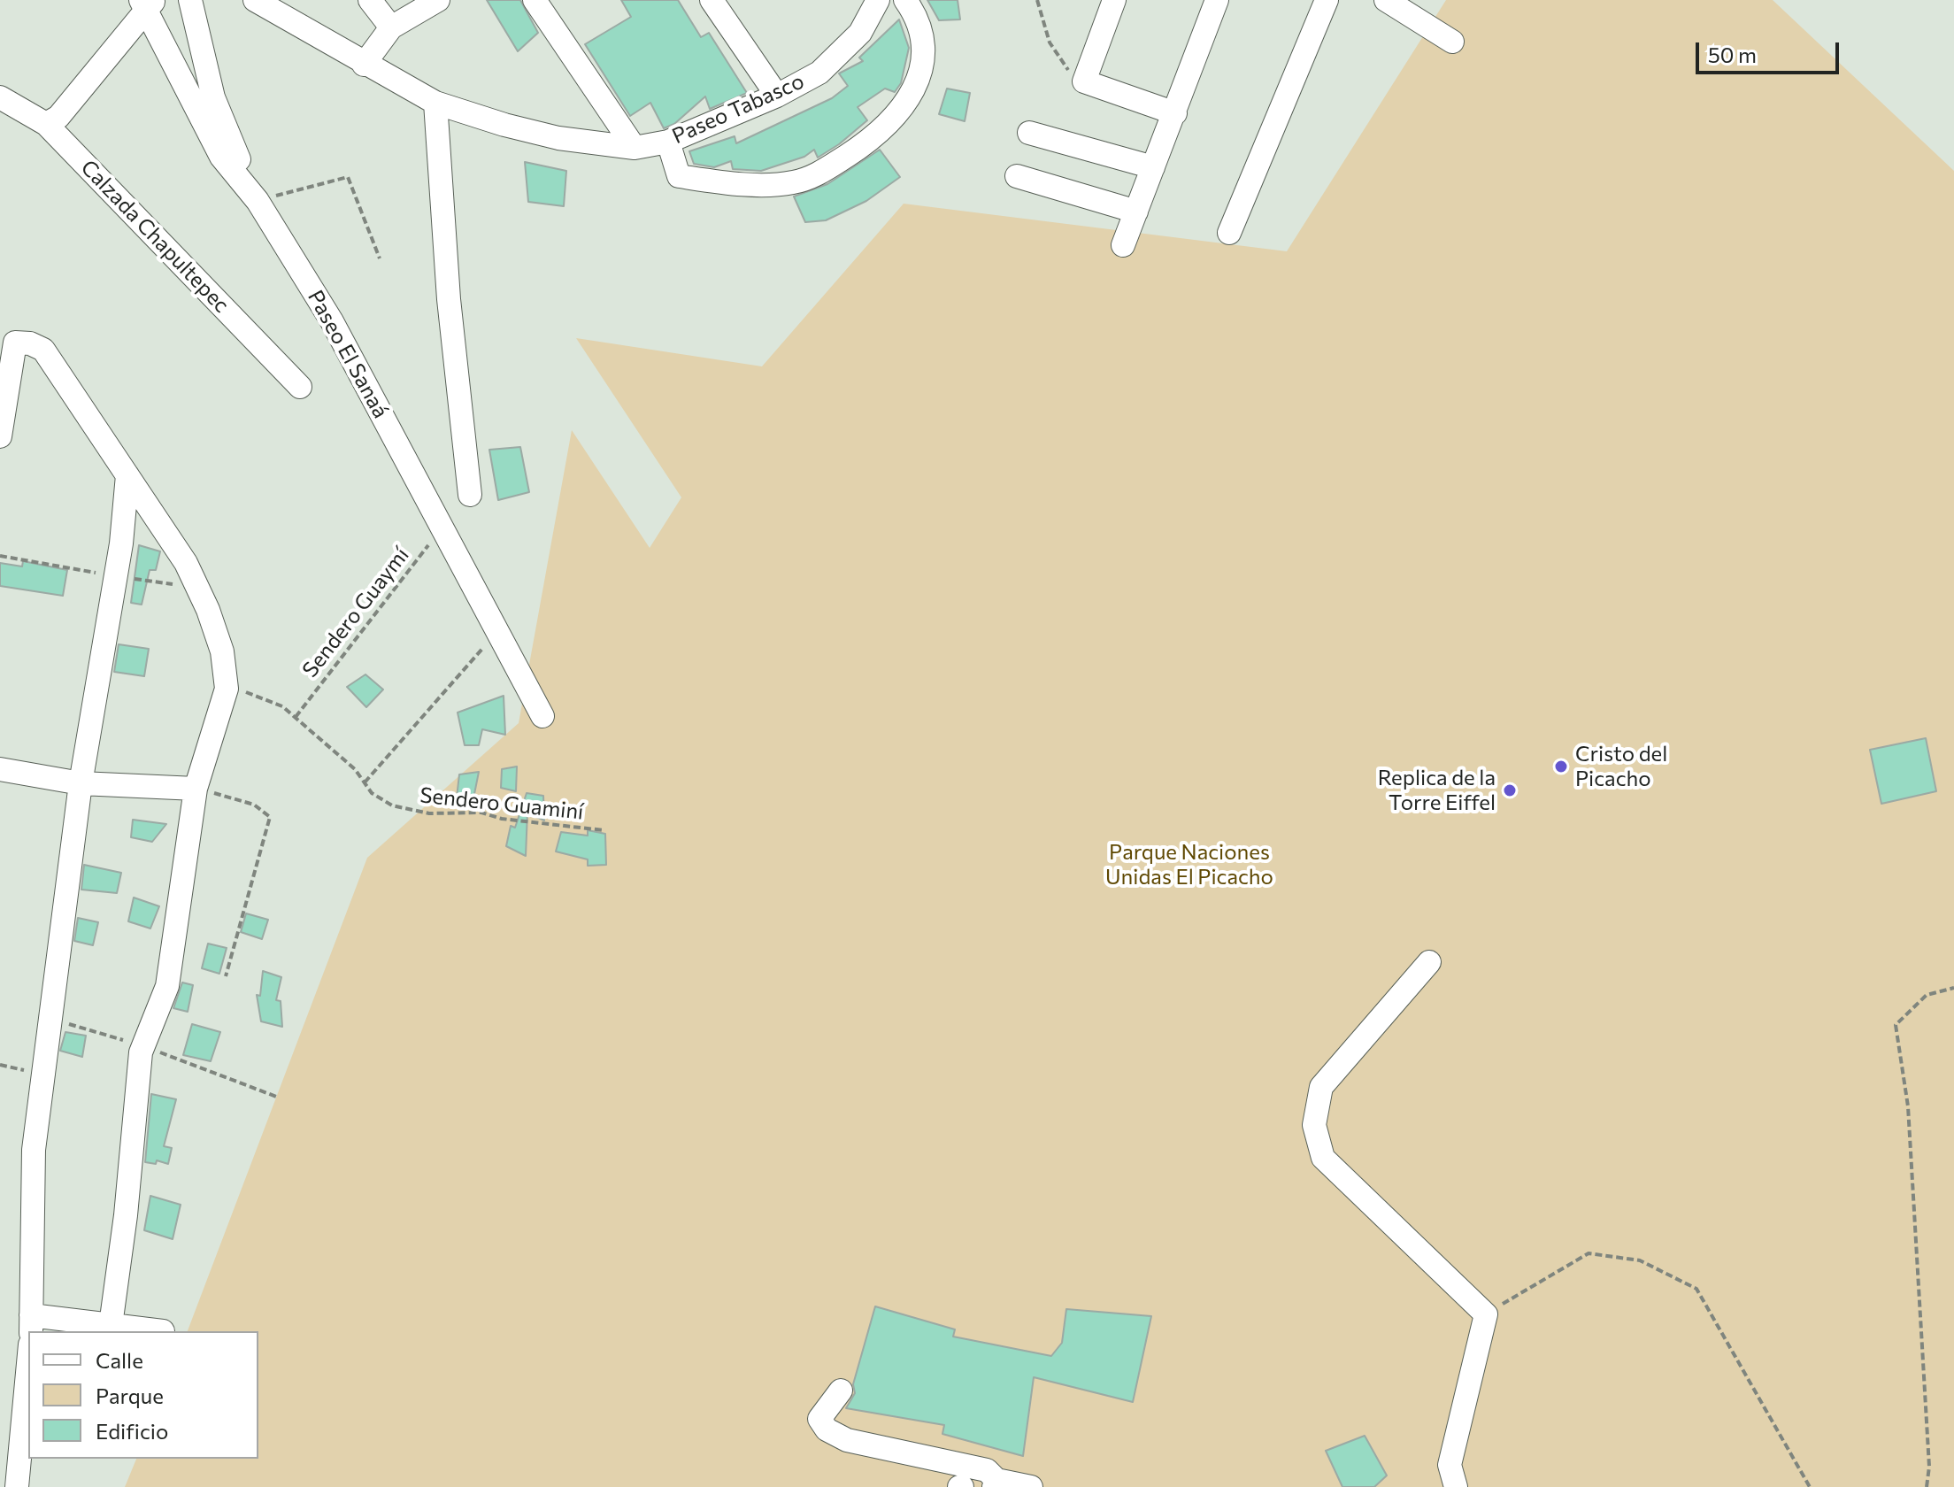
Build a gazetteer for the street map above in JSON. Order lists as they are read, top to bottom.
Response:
{
  "streets": {
    "street": ["Paseo Tabasco", "Calzada Chapultepec", "Paseo El Sanaá"],
    "path": ["Sendero Guaymí", "Sendero Guaminí"]
  },
  "crossings": [
    ["Paseo El Sanaá", "Sendero Guaymí"],
    ["Sendero Guaymí", "Sendero Guaminí"]
  ],
  "parks": ["Parque Naciones Unidas El Picacho"],
  "places": ["Cristo del Picacho", "Replica de la Torre Eiffel"],
  "legend": ["Calle", "Parque", "Edificio"],
  "scale_bar": "50 m"
}
